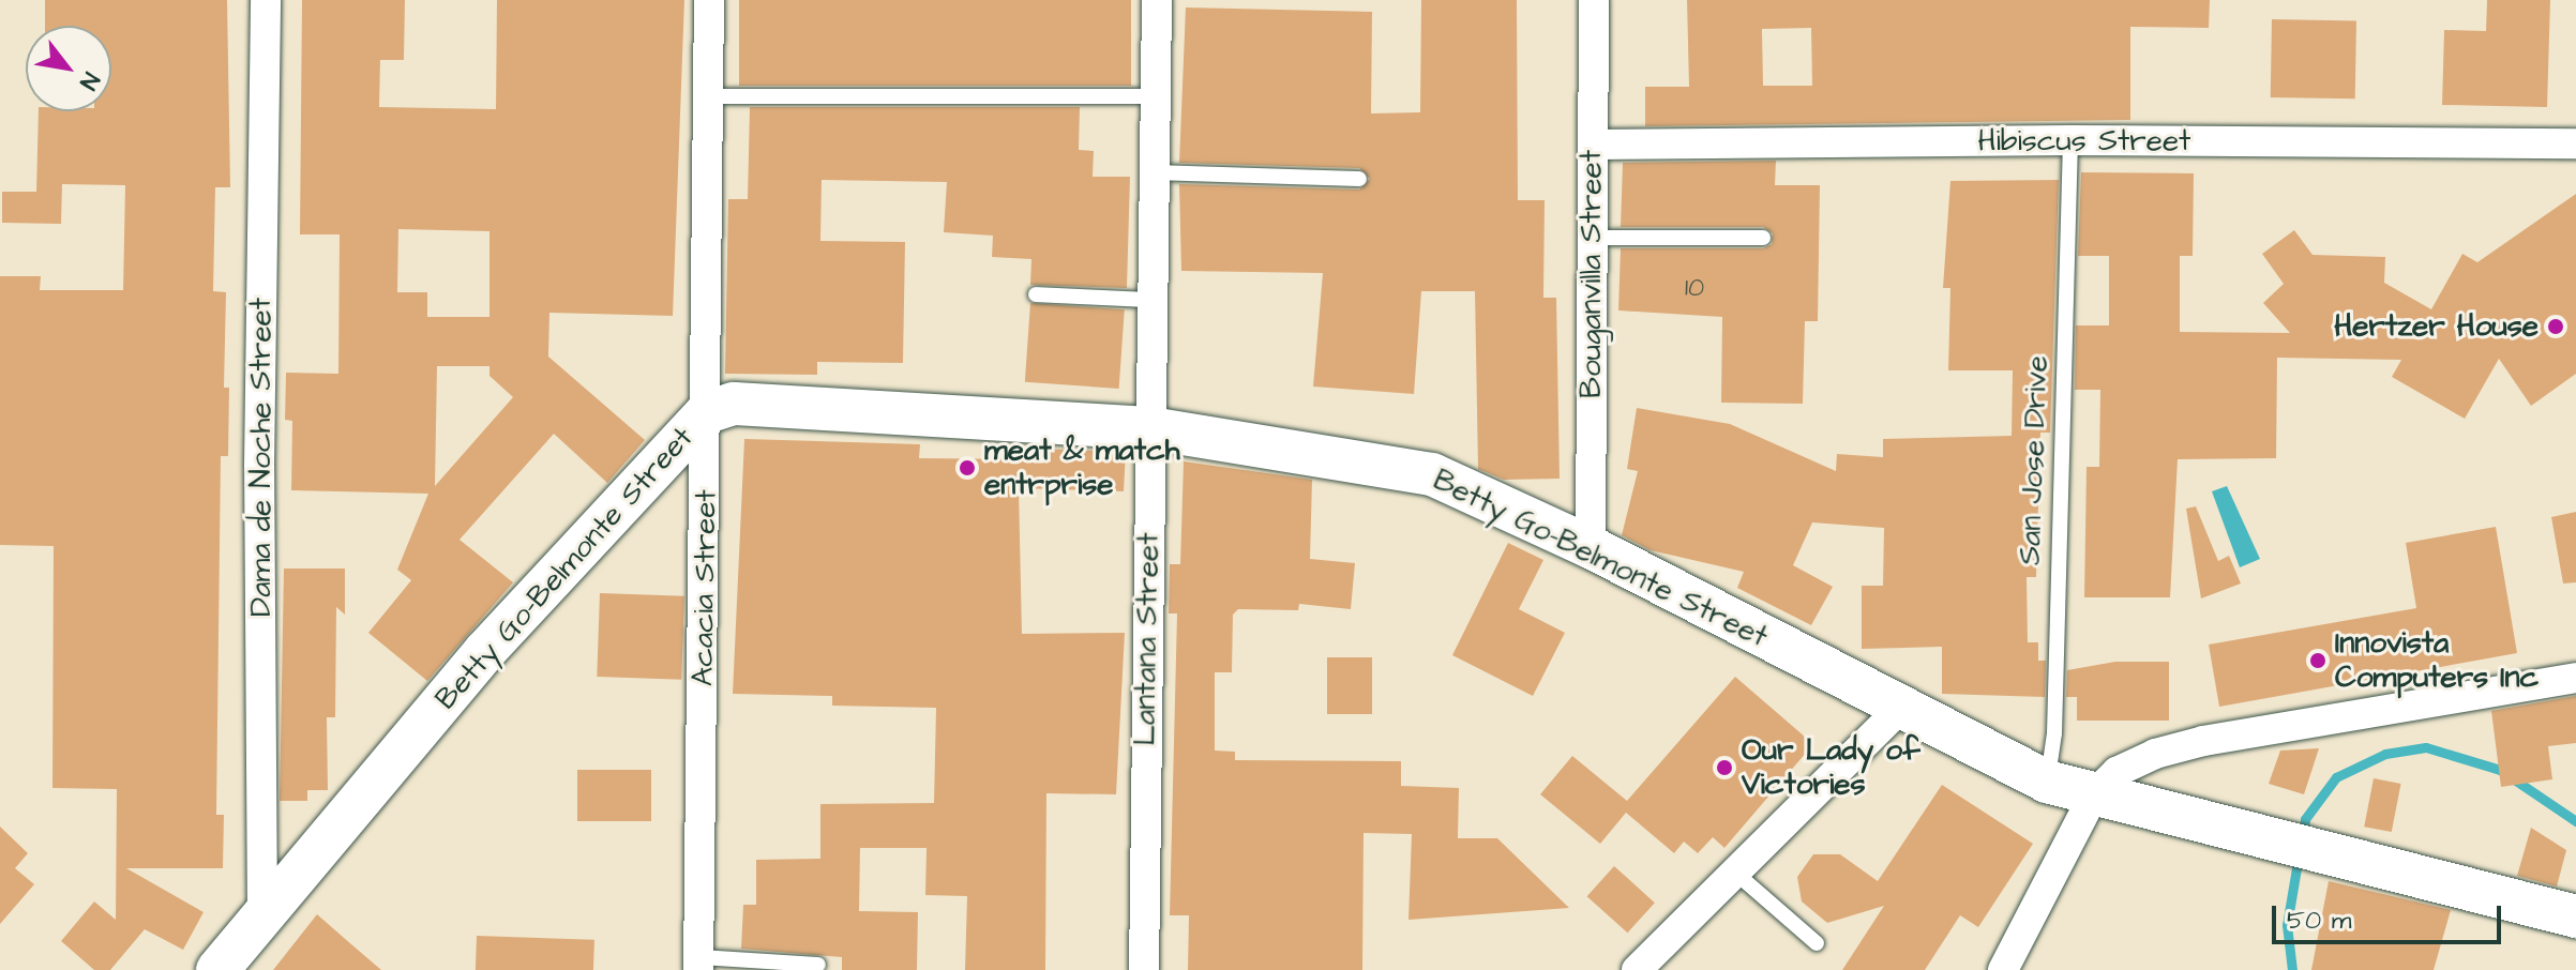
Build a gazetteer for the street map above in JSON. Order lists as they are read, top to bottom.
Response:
{
  "streets": {
    "street": [
      "Hibiscus Street",
      "Bouganvilla Street",
      "Dama de Noche Street",
      "Betty Go-Belmonte Street",
      "Acacia Street",
      "Lantana Street"
    ],
    "lane": ["San Jose Drive"]
  },
  "crossings": [
    ["Hibiscus Street", "Bouganvilla Street"],
    ["Hibiscus Street", "San Jose Drive"],
    ["Bouganvilla Street", "Betty Go-Belmonte Street"],
    ["Dama de Noche Street", "Betty Go-Belmonte Street"],
    ["San Jose Drive", "Betty Go-Belmonte Street"],
    ["Betty Go-Belmonte Street", "Acacia Street"],
    ["Betty Go-Belmonte Street", "Lantana Street"]
  ],
  "places": [
    "Hertzer House",
    "meat & match entrprise",
    "Innovista Computers Inc",
    "Our Lady of Victories"
  ],
  "house_numbers": ["10"],
  "scale_bar": "50 m",
  "north": "bottom right"
}
